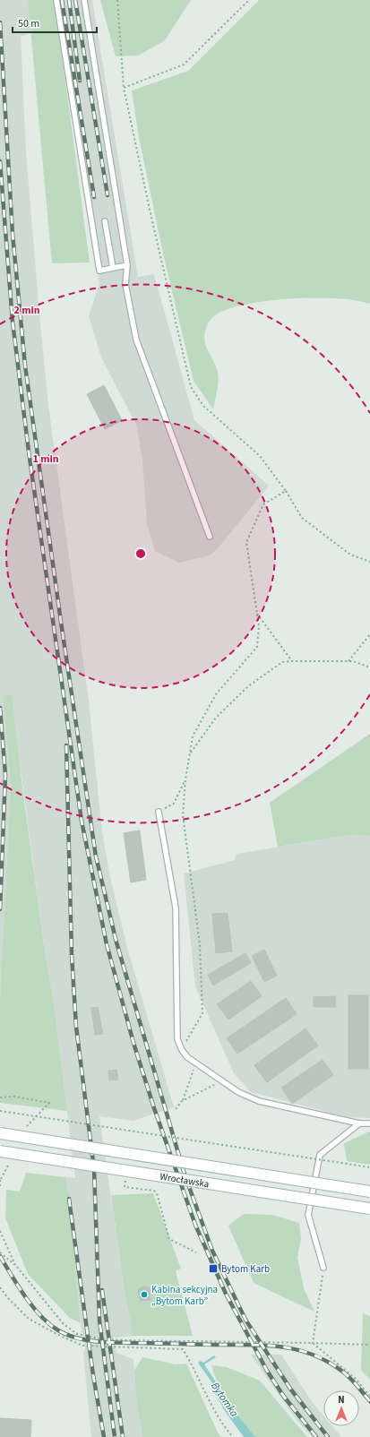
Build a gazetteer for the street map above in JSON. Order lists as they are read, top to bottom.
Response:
{
  "streets": {
    "main road": ["Wrocławska"]
  },
  "water": ["Bytomka"],
  "places": {
    "transit": ["Bytom Karb"],
    "other": ["Kabina sekcyjna „Bytom Karb”"]
  },
  "scale_bar": "50 m",
  "north": "top",
  "rings": ["2 min", "1 min"]
}
